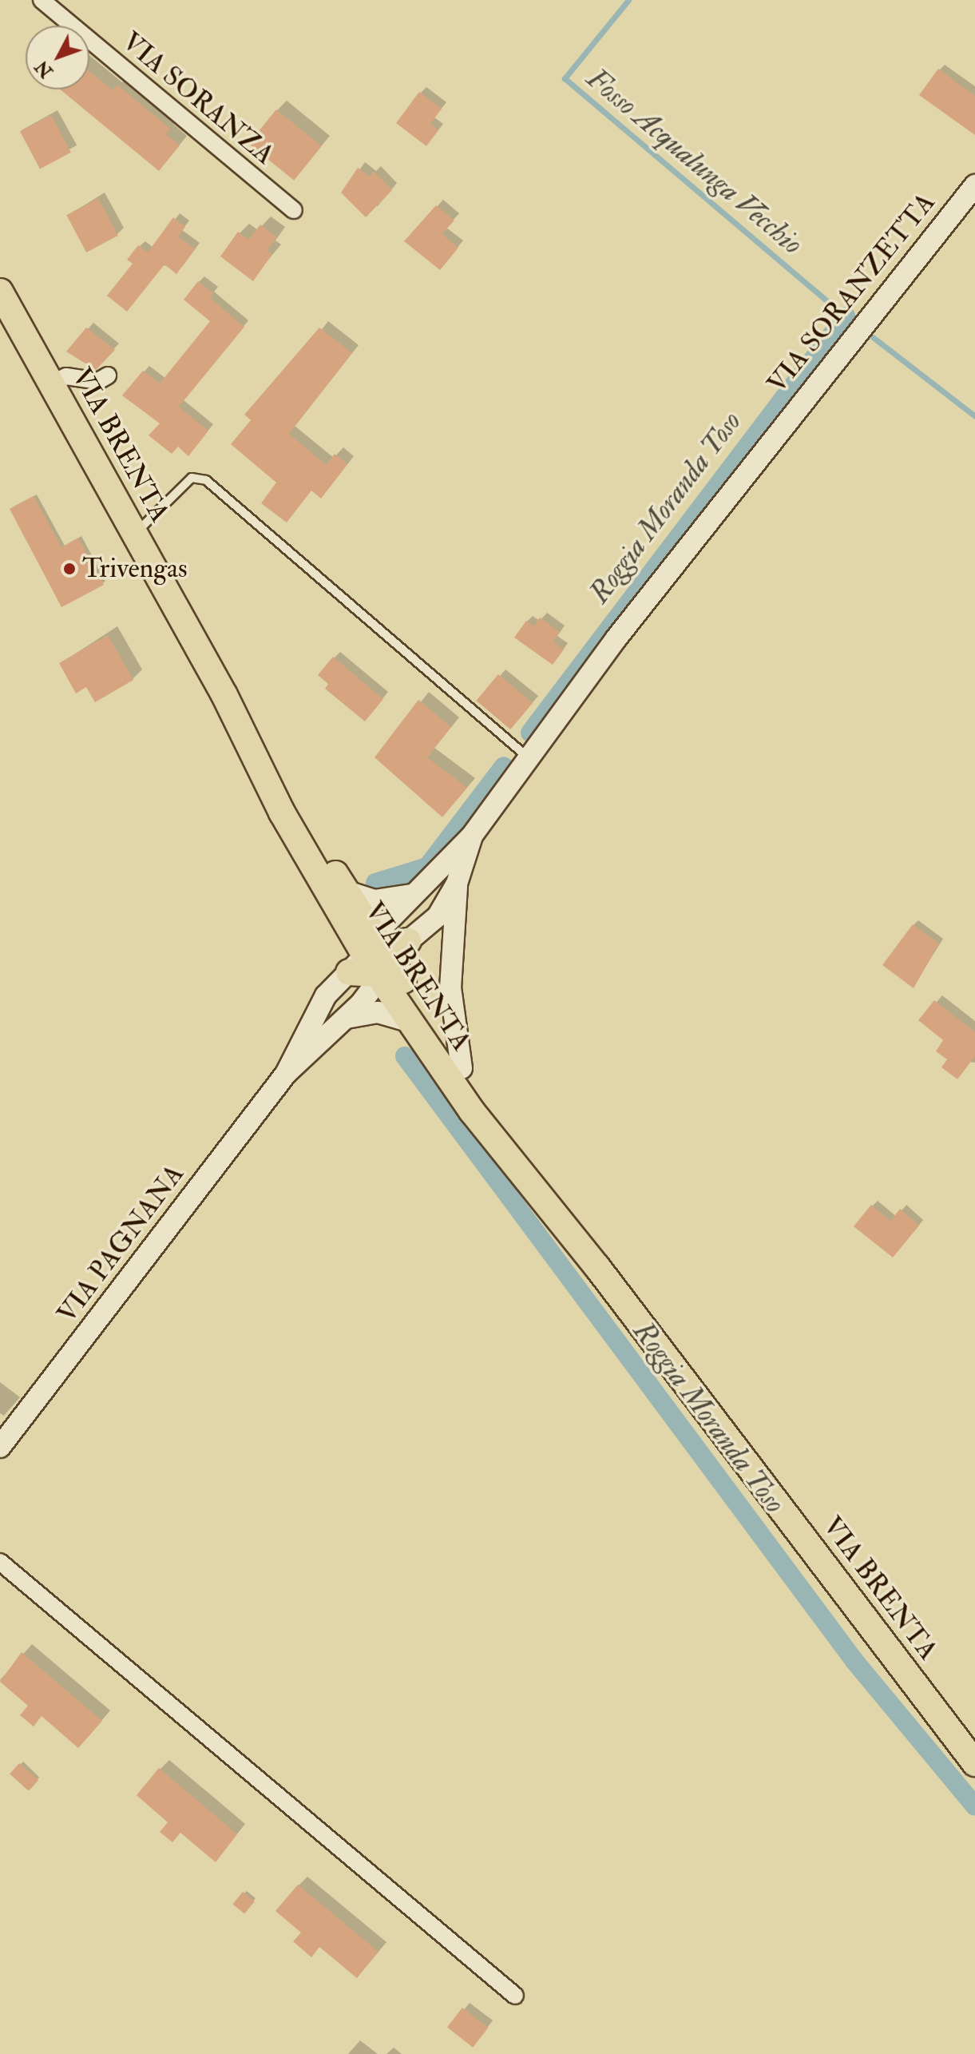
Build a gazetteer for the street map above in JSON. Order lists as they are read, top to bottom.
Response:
{
  "streets": {
    "main road": ["VIA BRENTA"],
    "street": ["VIA SORANZA", "VIA SORANZETTA", "VIA PAGNANA"]
  },
  "crossings": [
    ["VIA SORANZETTA", "VIA BRENTA"],
    ["VIA SORANZETTA", "VIA PAGNANA"],
    ["VIA BRENTA", "VIA PAGNANA"]
  ],
  "water": ["Fosso Acqualunga Vecchio", "Roggia Moranda Toso"],
  "places": ["Trivengas"],
  "north": "bottom left"
}
